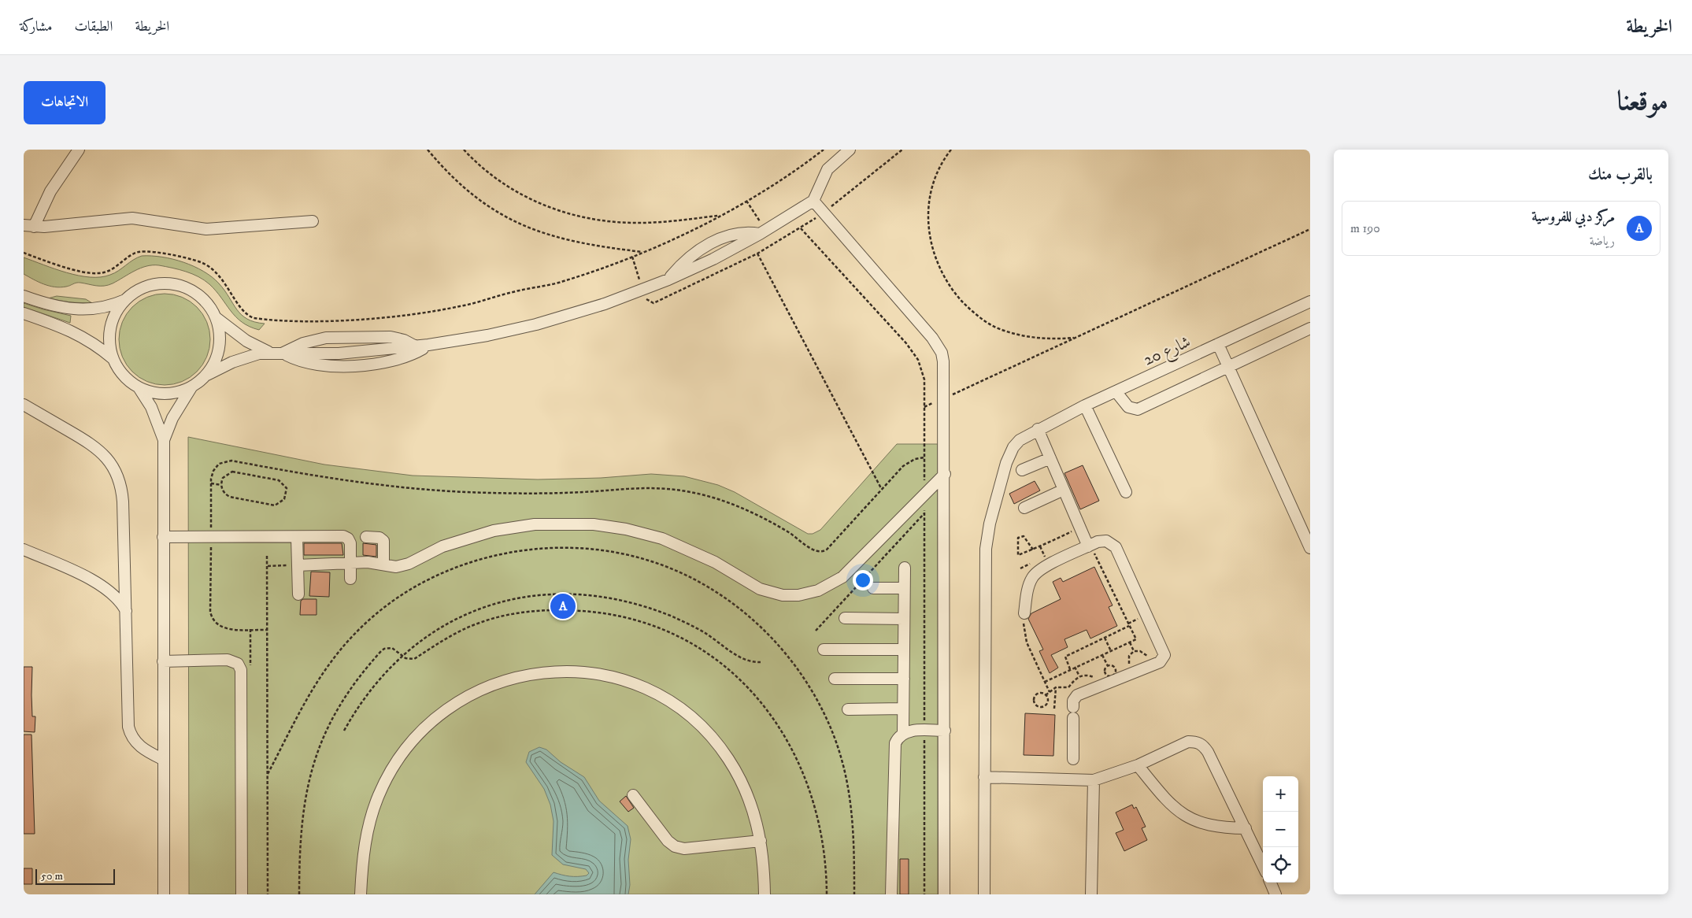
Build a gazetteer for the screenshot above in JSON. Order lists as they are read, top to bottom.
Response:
{
  "streets": {
    "street": ["شارع 20"]
  },
  "scale_bar": "50 m",
  "page": {
    "header": "الخريطة",
    "nav": ["الخريطة", "الطبقات", "مشاركة"],
    "title": "موقعنا",
    "buttons": "الاتجاهات",
    "heading": "بالقرب منك",
    "list": [
      {
        "mark": "A",
        "name": "مركز دبي للفروسية",
        "note": "رياضة",
        "value": "190 m"
      }
    ],
    "pins": "A",
    "map_buttons": ["+", "−"],
    "scale": "50 m"
  }
}
